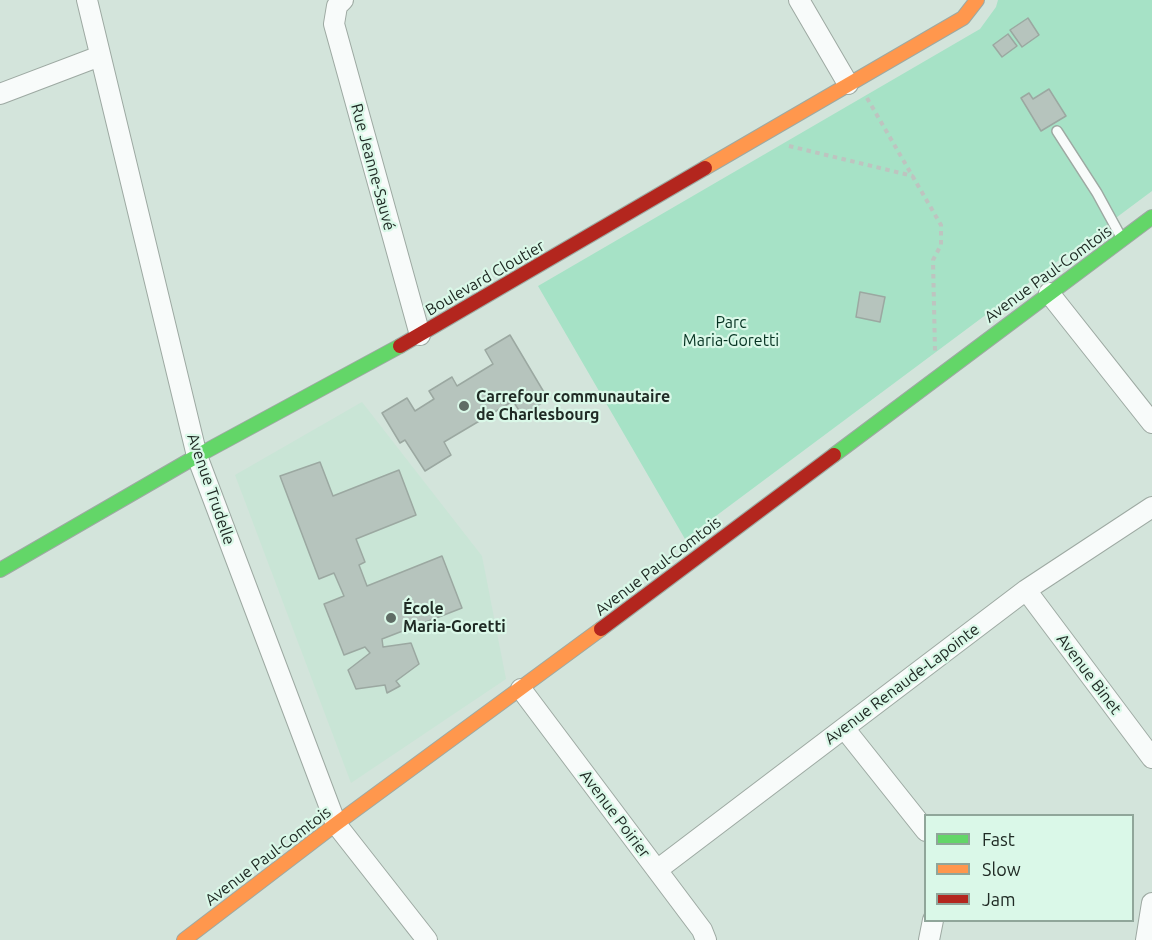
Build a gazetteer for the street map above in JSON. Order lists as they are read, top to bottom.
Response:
{
  "streets": {
    "street": [
      "Rue Jeanne-Sauvé",
      "Avenue Paul-Comtois",
      "Boulevard Cloutier",
      "Avenue Trudelle",
      "Avenue Binet",
      "Avenue Renaude-Lapointe",
      "Avenue Poirier"
    ]
  },
  "crossings": [
    ["Rue Jeanne-Sauvé", "Boulevard Cloutier"],
    ["Avenue Paul-Comtois", "Avenue Trudelle"],
    ["Avenue Paul-Comtois", "Avenue Poirier"],
    ["Boulevard Cloutier", "Avenue Trudelle"],
    ["Avenue Binet", "Avenue Renaude-Lapointe"],
    ["Avenue Renaude-Lapointe", "Avenue Poirier"]
  ],
  "parks": ["Parc Maria-Goretti"],
  "places": ["Carrefour communautaire de Charlesbourg", "École Maria-Goretti"],
  "legend": ["Fast", "Slow", "Jam"]
}
